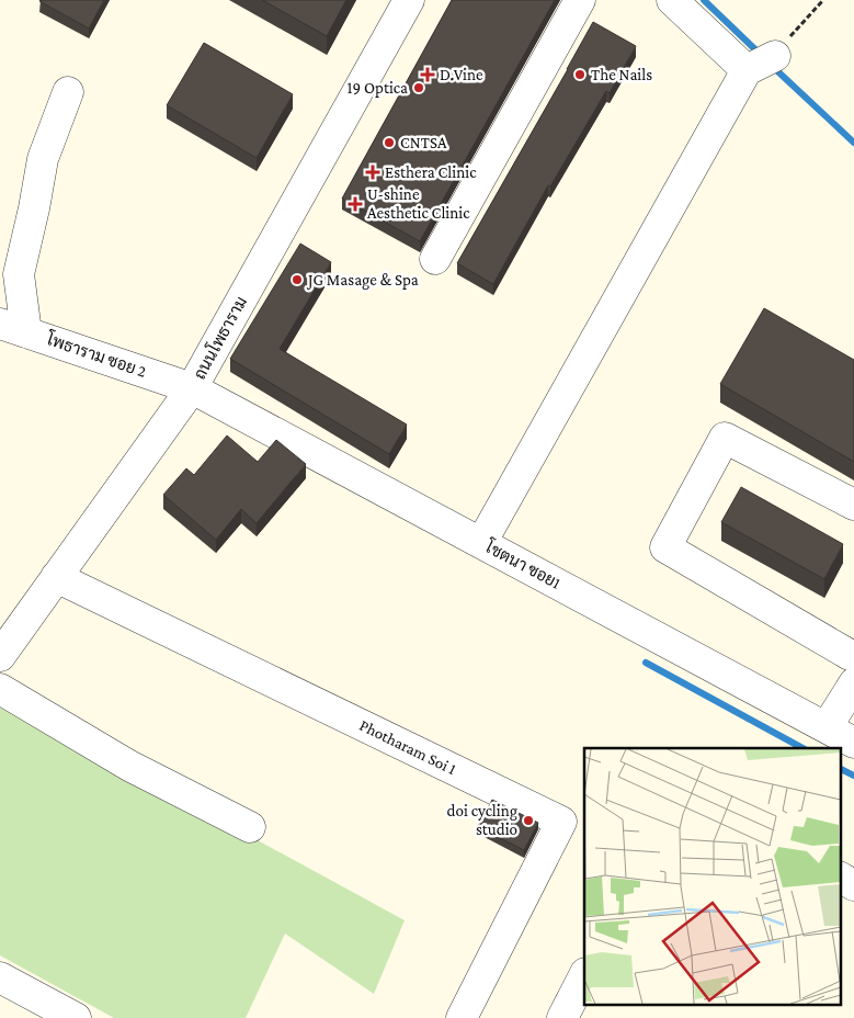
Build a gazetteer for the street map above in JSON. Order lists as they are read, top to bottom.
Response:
{
  "streets": {
    "street": [
      "ถนนโพธาราม",
      "โพธาราม ซอย 2",
      "โชตนา ซอย1",
      "Photharam Soi 1"
    ]
  },
  "crossings": [
    ["ถนนโพธาราม", "โพธาราม ซอย 2"],
    ["ถนนโพธาราม", "โชตนา ซอย1"],
    ["ถนนโพธาราม", "Photharam Soi 1"],
    ["โพธาราม ซอย 2", "โชตนา ซอย1"]
  ],
  "places": {
    "health": ["D.Vine", "Esthera Clinic", "U-shine Aesthetic Clinic"],
    "other": [
      "The Nails",
      "19 Optica",
      "CNTSA",
      "JG Masage & Spa",
      "doi cycling studio"
    ]
  }
}
